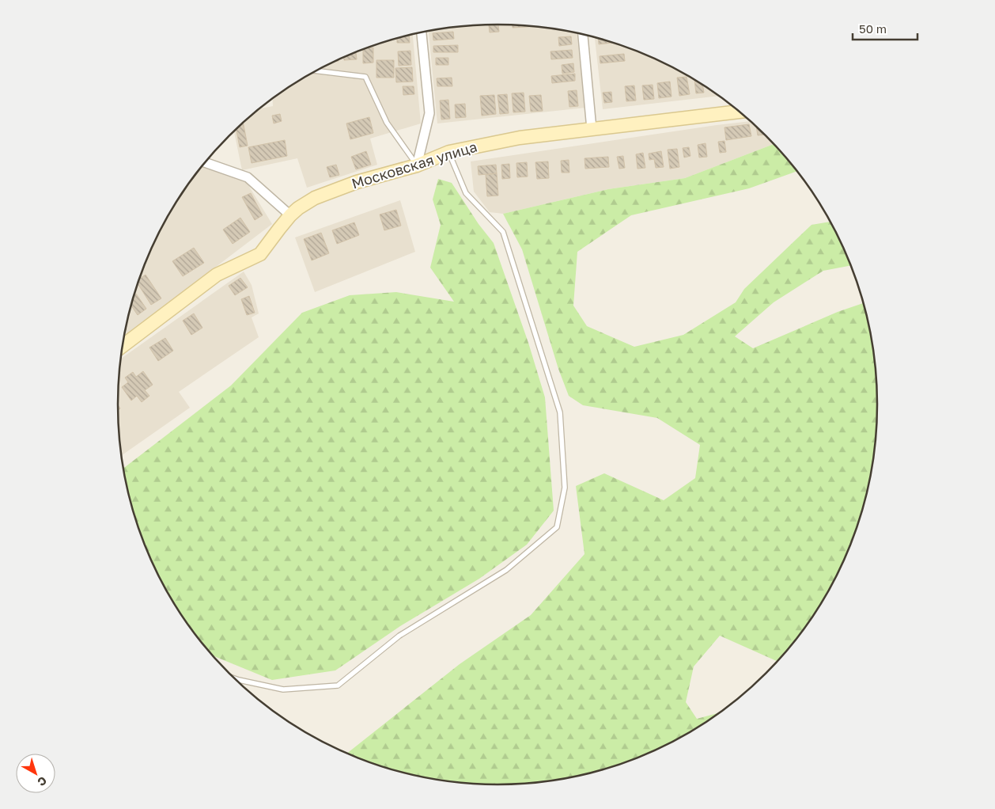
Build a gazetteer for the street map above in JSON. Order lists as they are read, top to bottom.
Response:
{
  "streets": {
    "street": ["Московская улица"]
  },
  "scale_bar": "50 m",
  "north": "bottom right"
}
